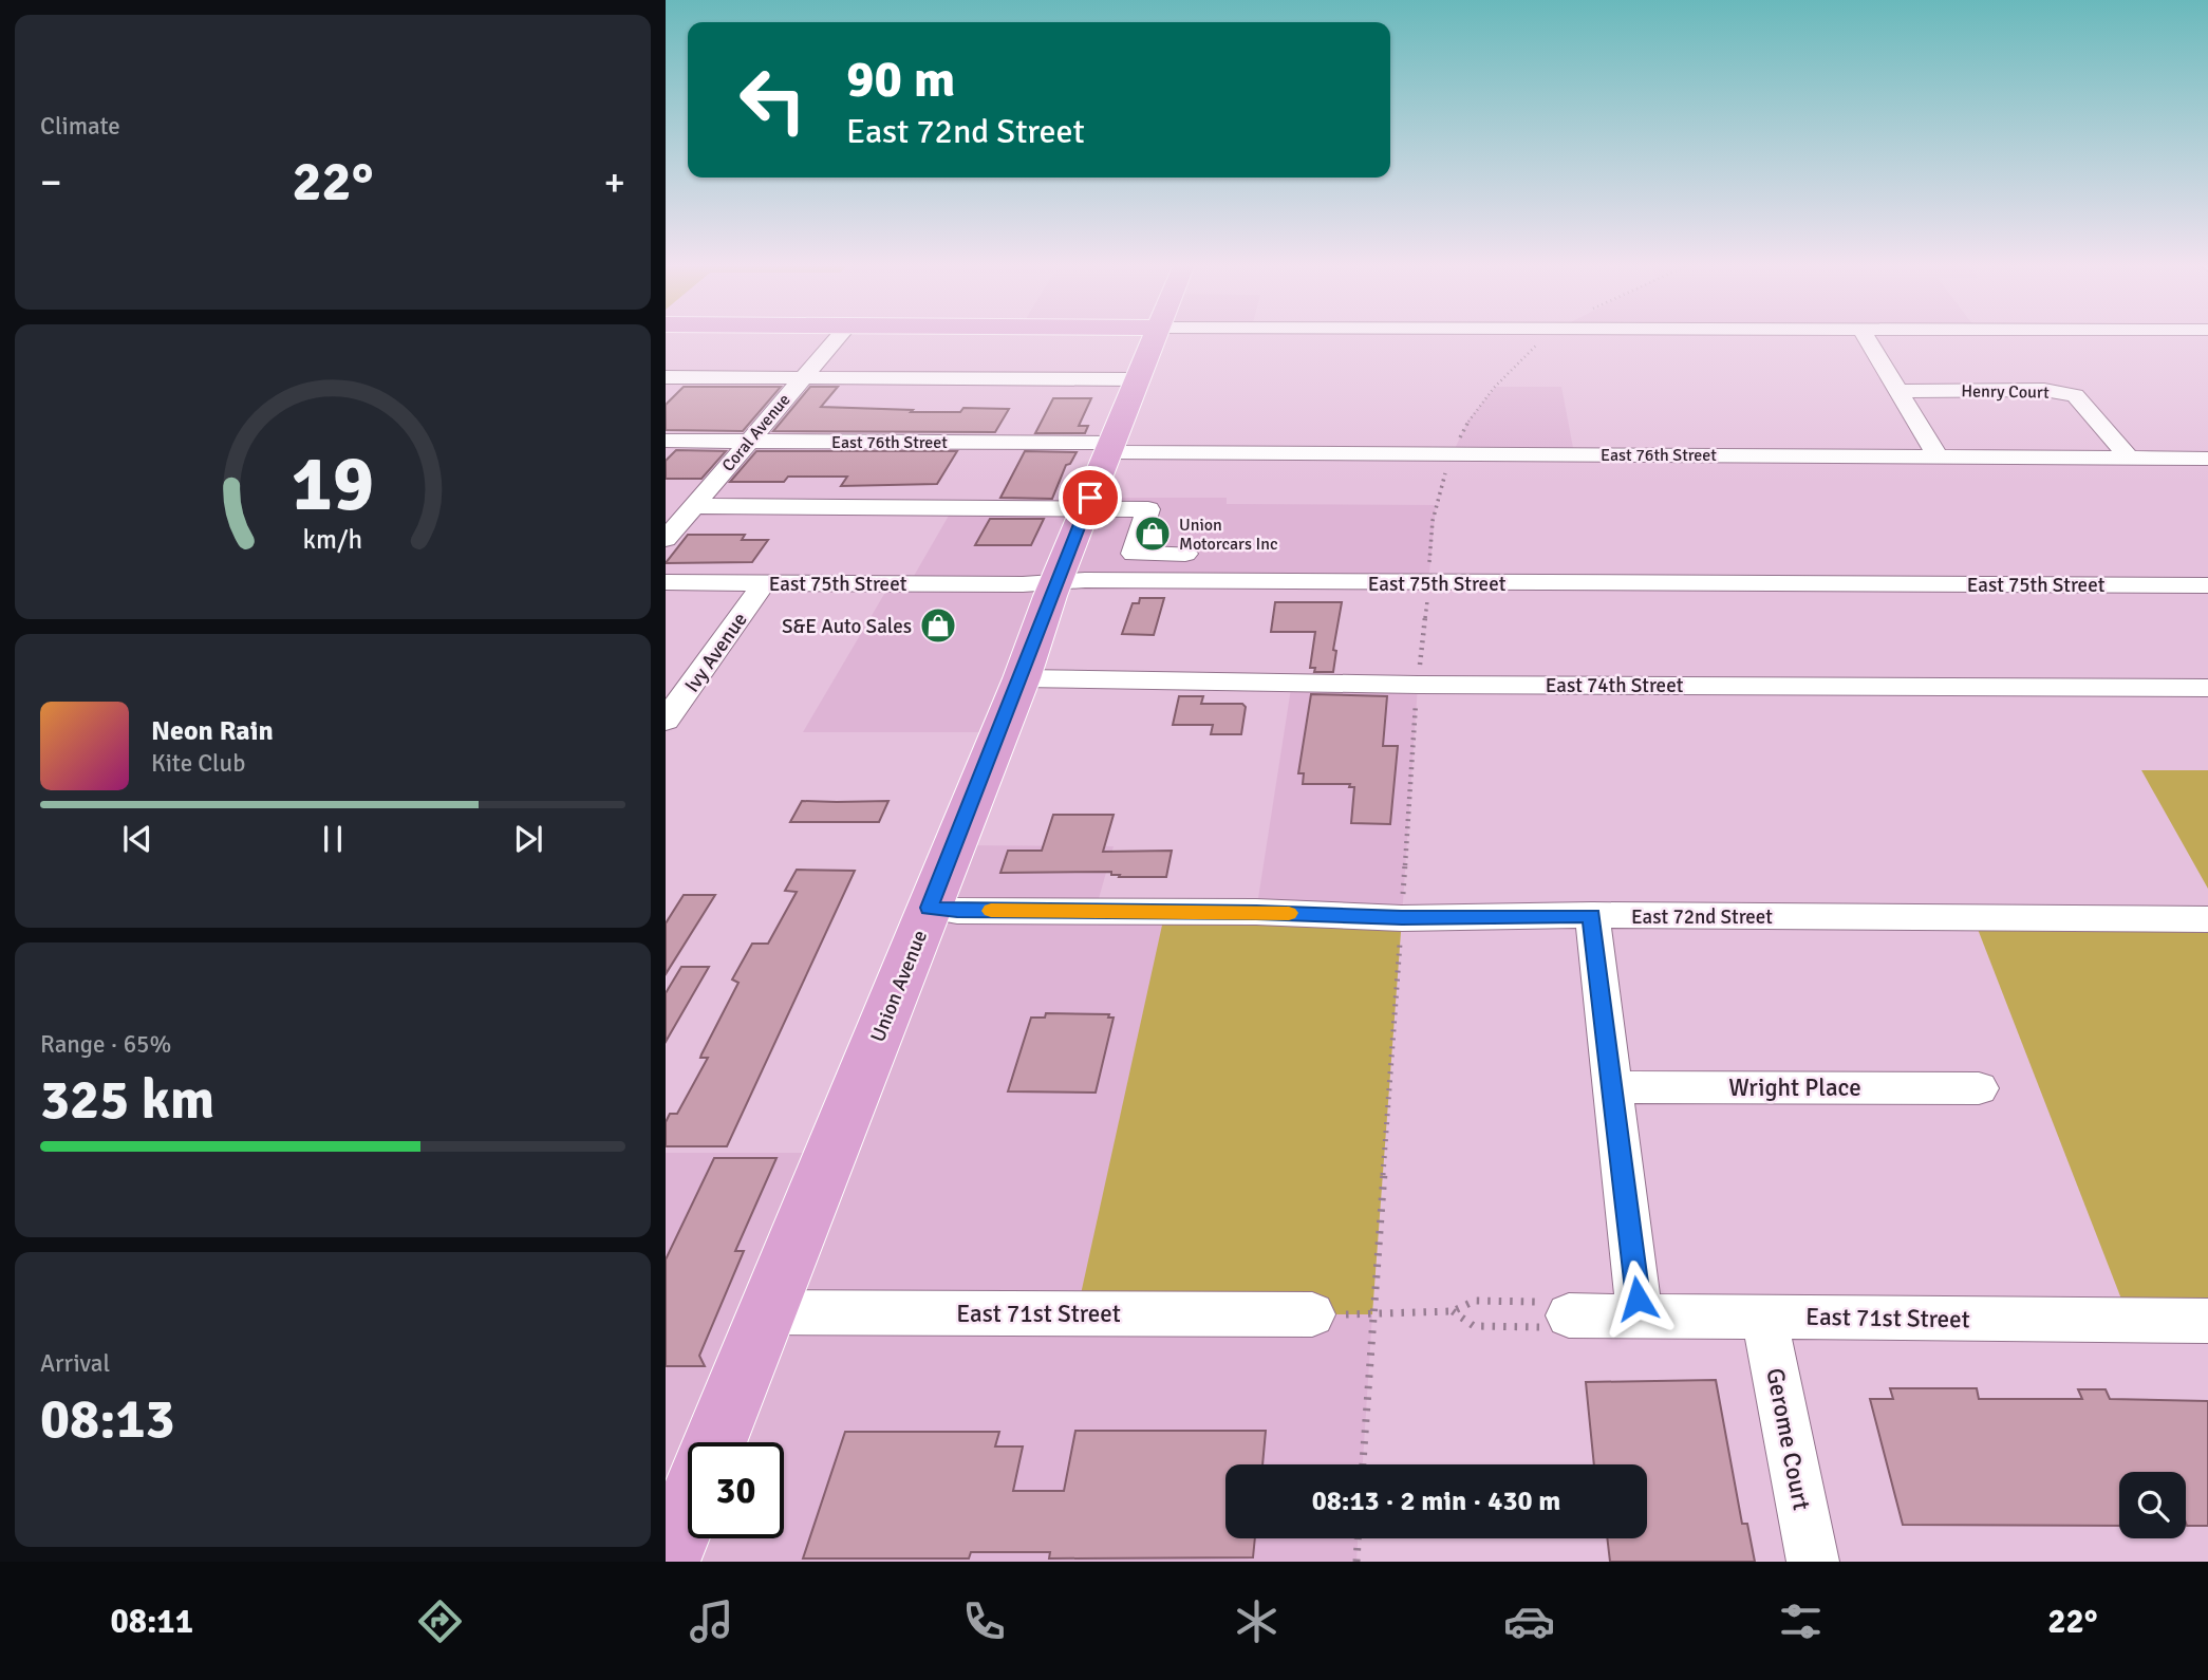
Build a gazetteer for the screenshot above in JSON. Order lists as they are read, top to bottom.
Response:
{
  "streets": {
    "main road": ["Union Avenue"],
    "street": [
      "Henry Court",
      "Coral Avenue",
      "East 76th Street",
      "East 75th Street",
      "Ivy Avenue",
      "East 74th Street",
      "East 72nd Street",
      "Wright Place",
      "East 71st Street",
      "Gerome Court"
    ]
  },
  "crossings": [
    ["Henry Court", "East 76th Street"],
    ["Coral Avenue", "East 76th Street"],
    ["East 76th Street", "Union Avenue"],
    ["East 75th Street", "Ivy Avenue"],
    ["East 75th Street", "Union Avenue"],
    ["East 74th Street", "Union Avenue"],
    ["East 72nd Street", "Union Avenue"],
    ["Union Avenue", "East 71st Street"],
    ["East 71st Street", "Gerome Court"]
  ],
  "places": {
    "shop": ["Union Motorcars Inc", "S&E Auto Sales"]
  },
  "page": {
    "tile": [
      "Climate",
      ["Range · 65%", "325 km"],
      ["Arrival", "08:13"]
    ],
    "turn": ["90 m", "East 72nd Street"],
    "heat": ["−", "22°", "+"],
    "song": ["Neon Rain", "Kite Club"],
    "limit": "30",
    "trip": "08:13 · 2 min · 430 m",
    "tabs": ["08:11", "22°"],
    "gauge": ["19", "km/h"]
  }
}
